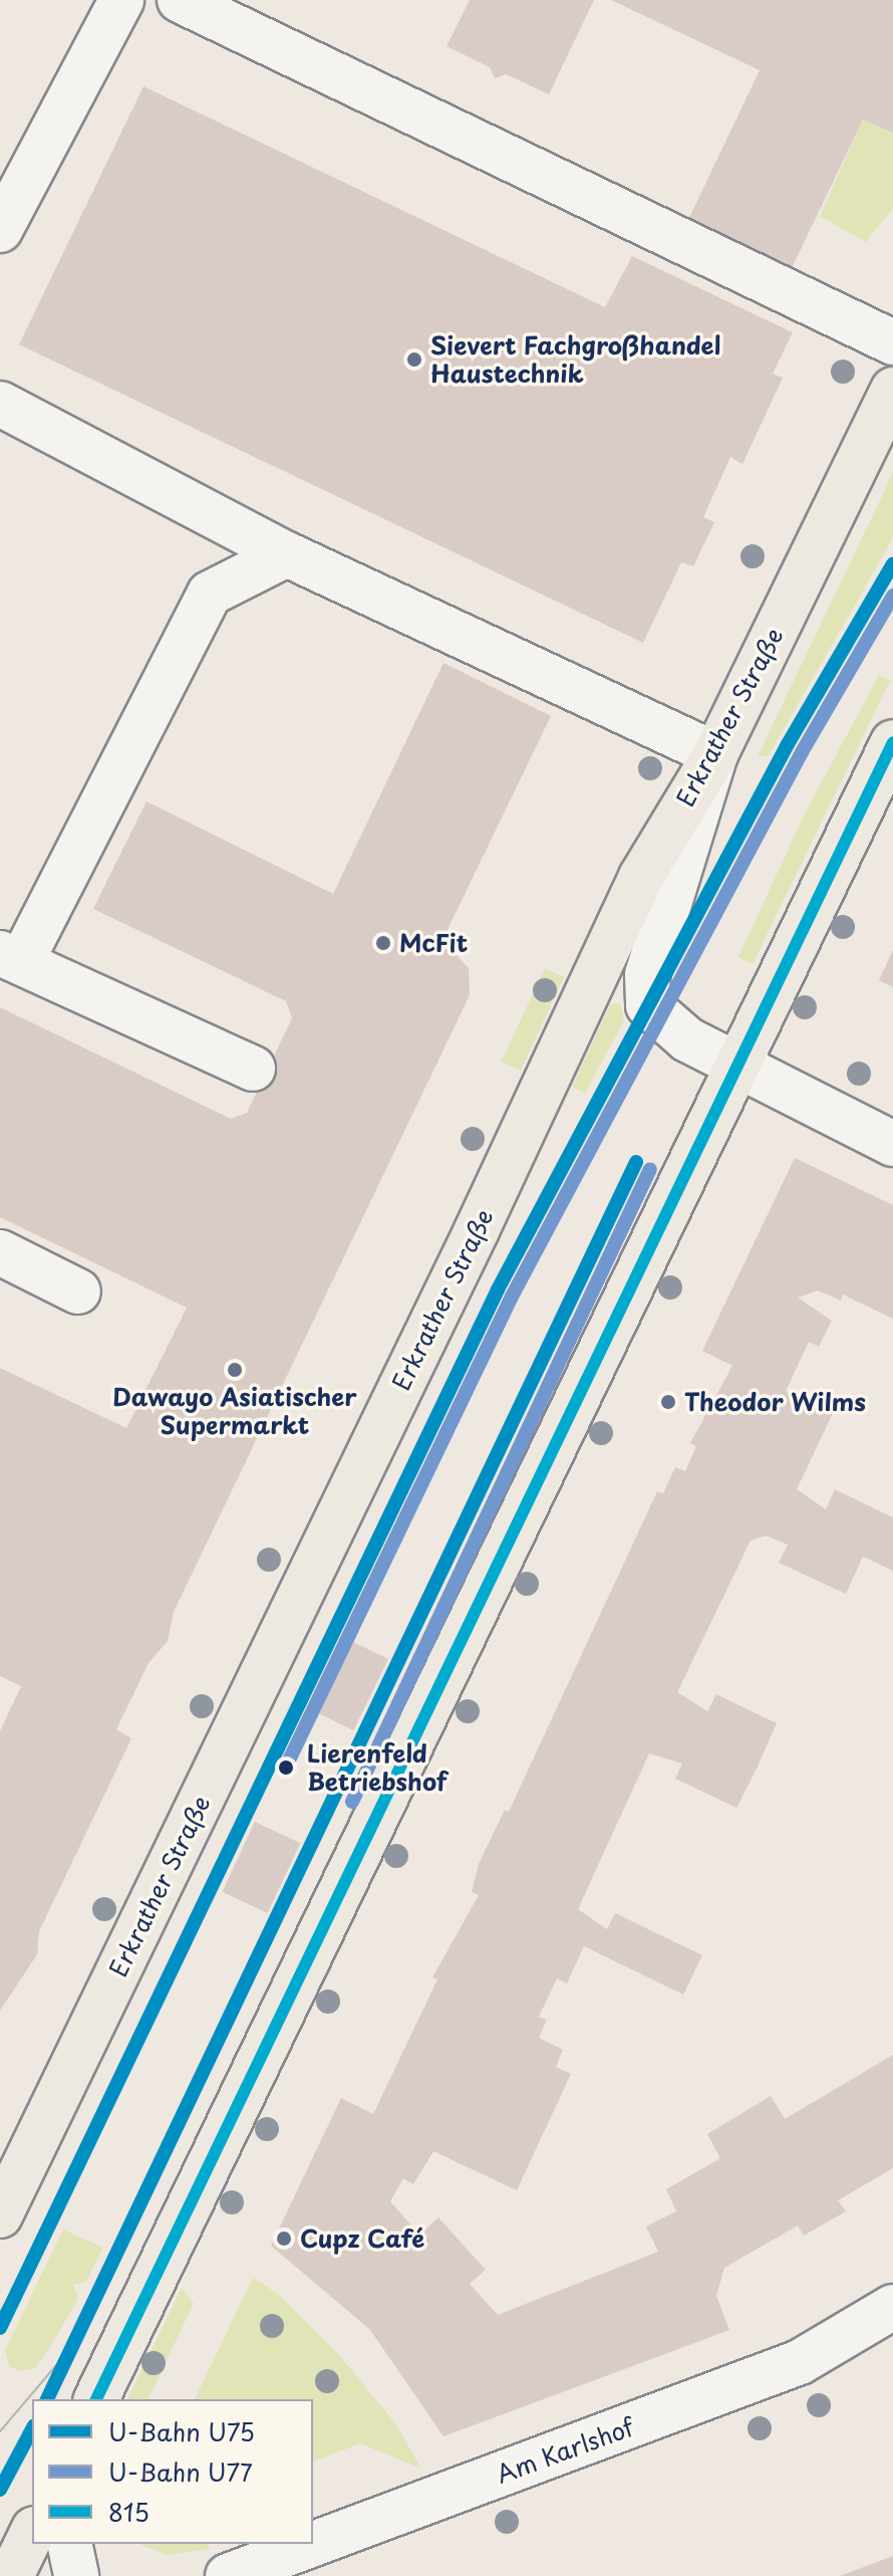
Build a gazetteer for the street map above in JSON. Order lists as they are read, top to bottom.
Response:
{
  "streets": {
    "main road": ["Erkrather Straße"],
    "street": ["Am Karlshof"]
  },
  "places": [
    "Sievert Fachgroßhandel Haustechnik",
    "McFit",
    "Dawayo Asiatischer Supermarkt",
    "Theodor Wilms",
    "Lierenfeld Betriebshof",
    "Cupz Café"
  ],
  "lines": ["metro line U75", "metro line U77", "transit line 815"],
  "legend": ["U-Bahn U75", "U-Bahn U77", "815"]
}
